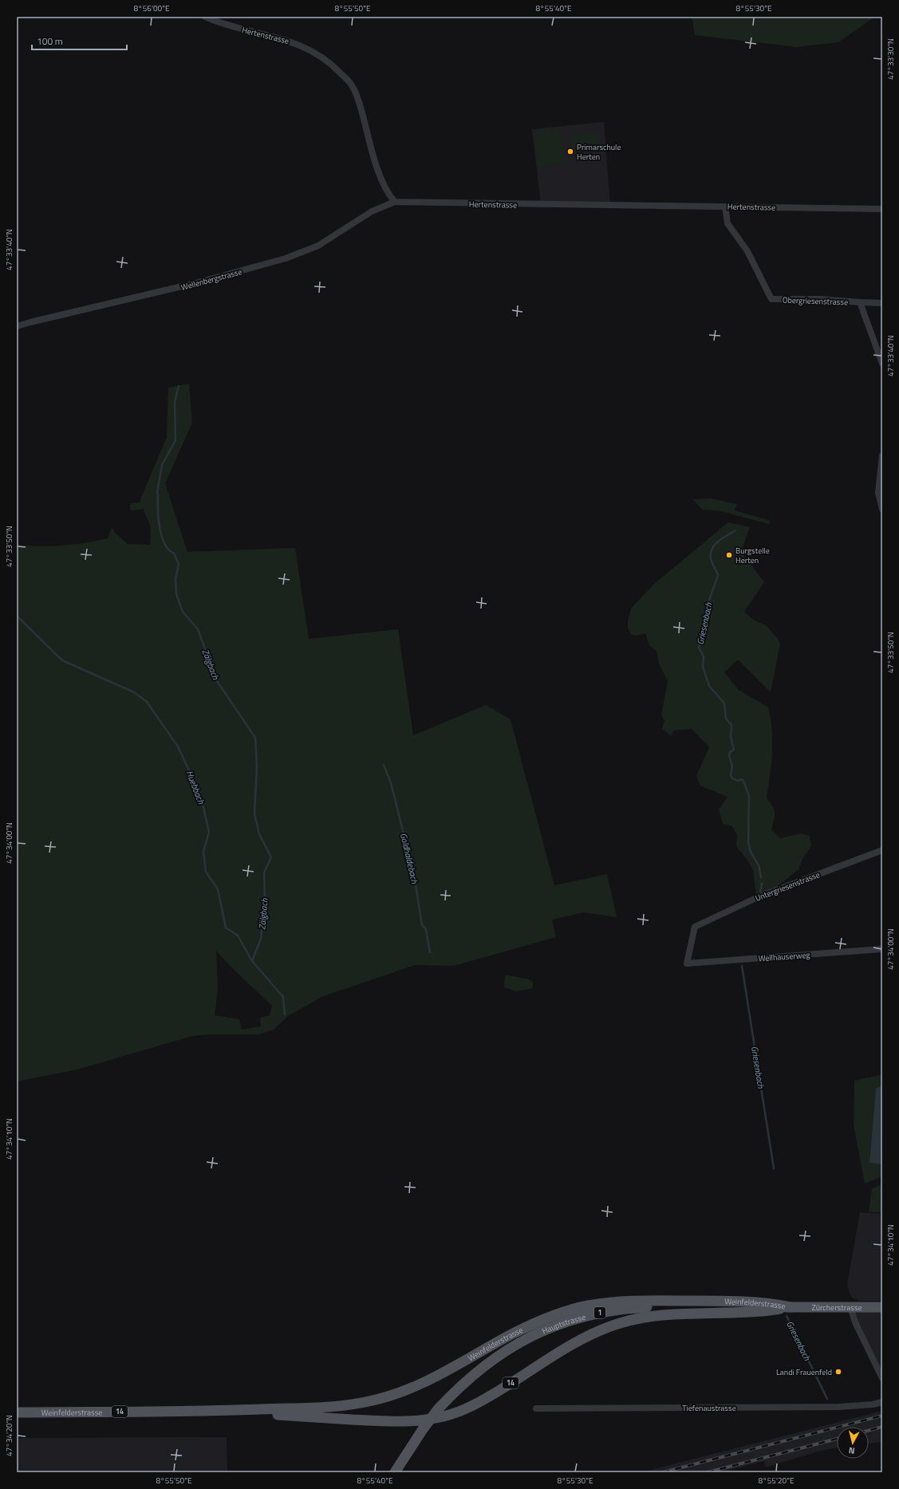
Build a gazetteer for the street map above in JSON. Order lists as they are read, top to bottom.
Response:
{
  "streets": {
    "main road": [
      "Weinfelderstrasse",
      "Zürcherstrasse",
      "1",
      "Hauptstrasse",
      "14"
    ],
    "street": [
      "Hertenstrasse",
      "Wellenbergstrasse",
      "Obergriesenstrasse",
      "Untergriesenstrasse",
      "Wellhauserweg",
      "Tiefenaustrasse"
    ]
  },
  "crossings": [
    ["Hertenstrasse", "Wellenbergstrasse"],
    ["Hertenstrasse", "Obergriesenstrasse"],
    ["Untergriesenstrasse", "Wellhauserweg"],
    ["Weinfelderstrasse", "Zürcherstrasse"],
    ["Weinfelderstrasse", "Hauptstrasse"],
    ["Zürcherstrasse", "Hauptstrasse"]
  ],
  "water": [
    "Griesenbach",
    "Zälgbach",
    "Huebbach",
    "Goldhaldebach"
  ],
  "places": ["Primarschule Herten", "Burgstelle Herten", "Landi Frauenfeld"],
  "scale_bar": "100 m",
  "north": "bottom",
  "coordinates": [
    "8°56'00\"E",
    "8°55'50\"E",
    "8°55'40\"E",
    "8°55'30\"E",
    "47°33'30\"N",
    "47°33'40\"N",
    "47°33'50\"N",
    "47°34'00\"N",
    "47°34'10\"N",
    "47°34'20\"N",
    "8°55'20\"E"
  ]
}
